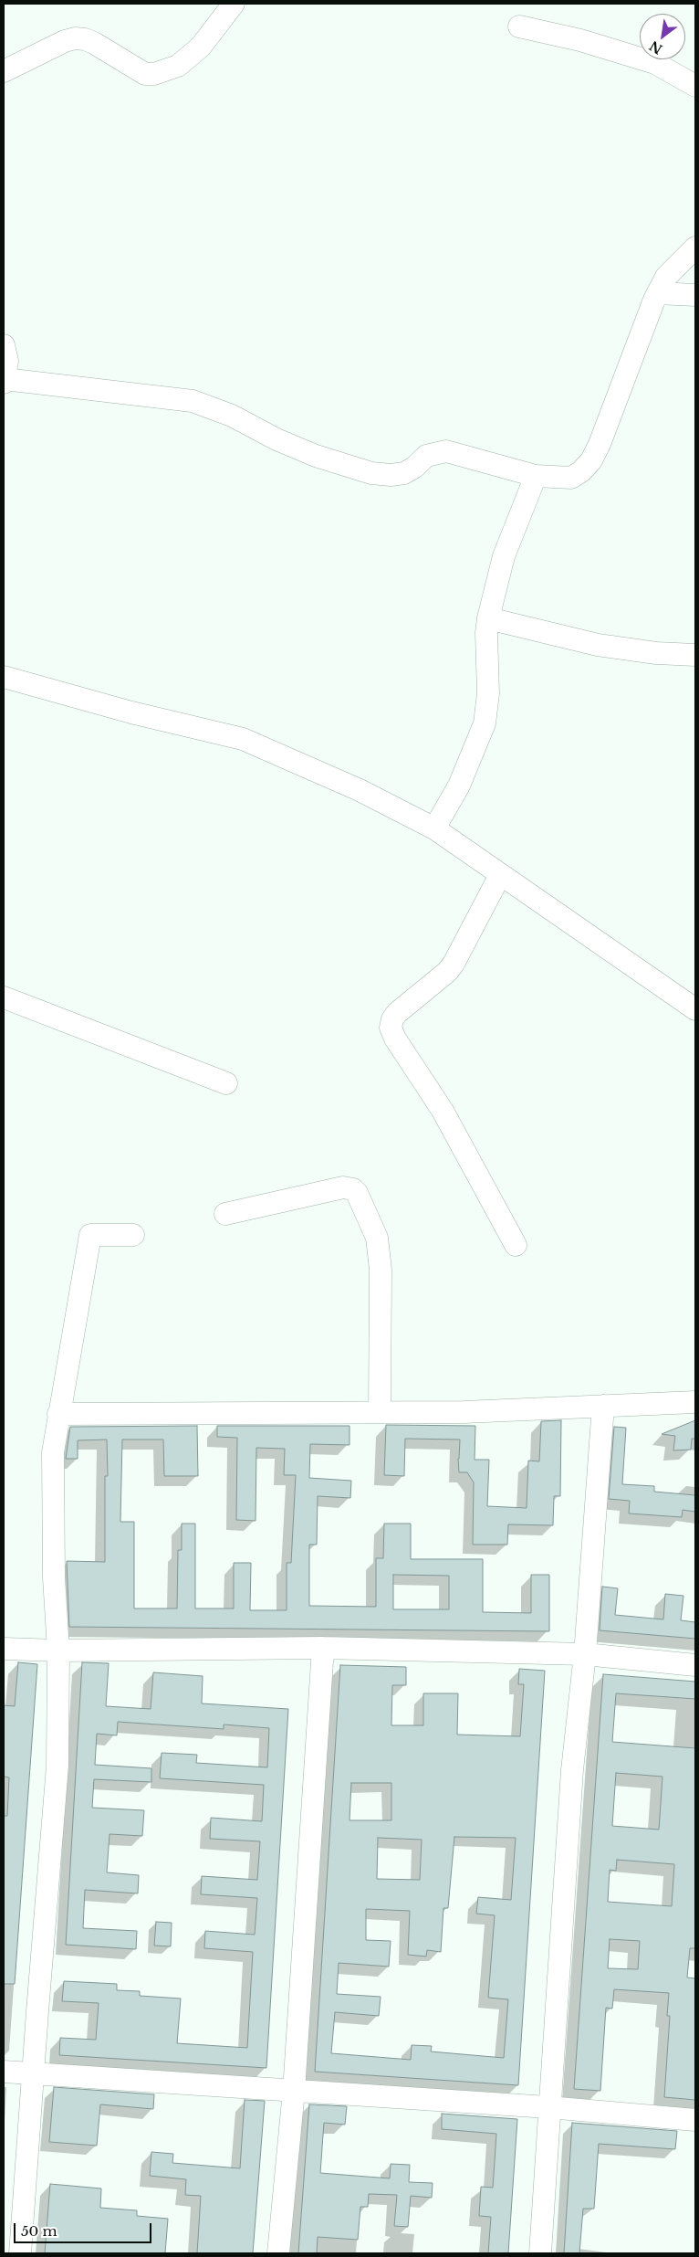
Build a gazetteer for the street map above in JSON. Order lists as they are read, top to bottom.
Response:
{
  "scale_bar": "50 m",
  "north": "bottom left"
}
